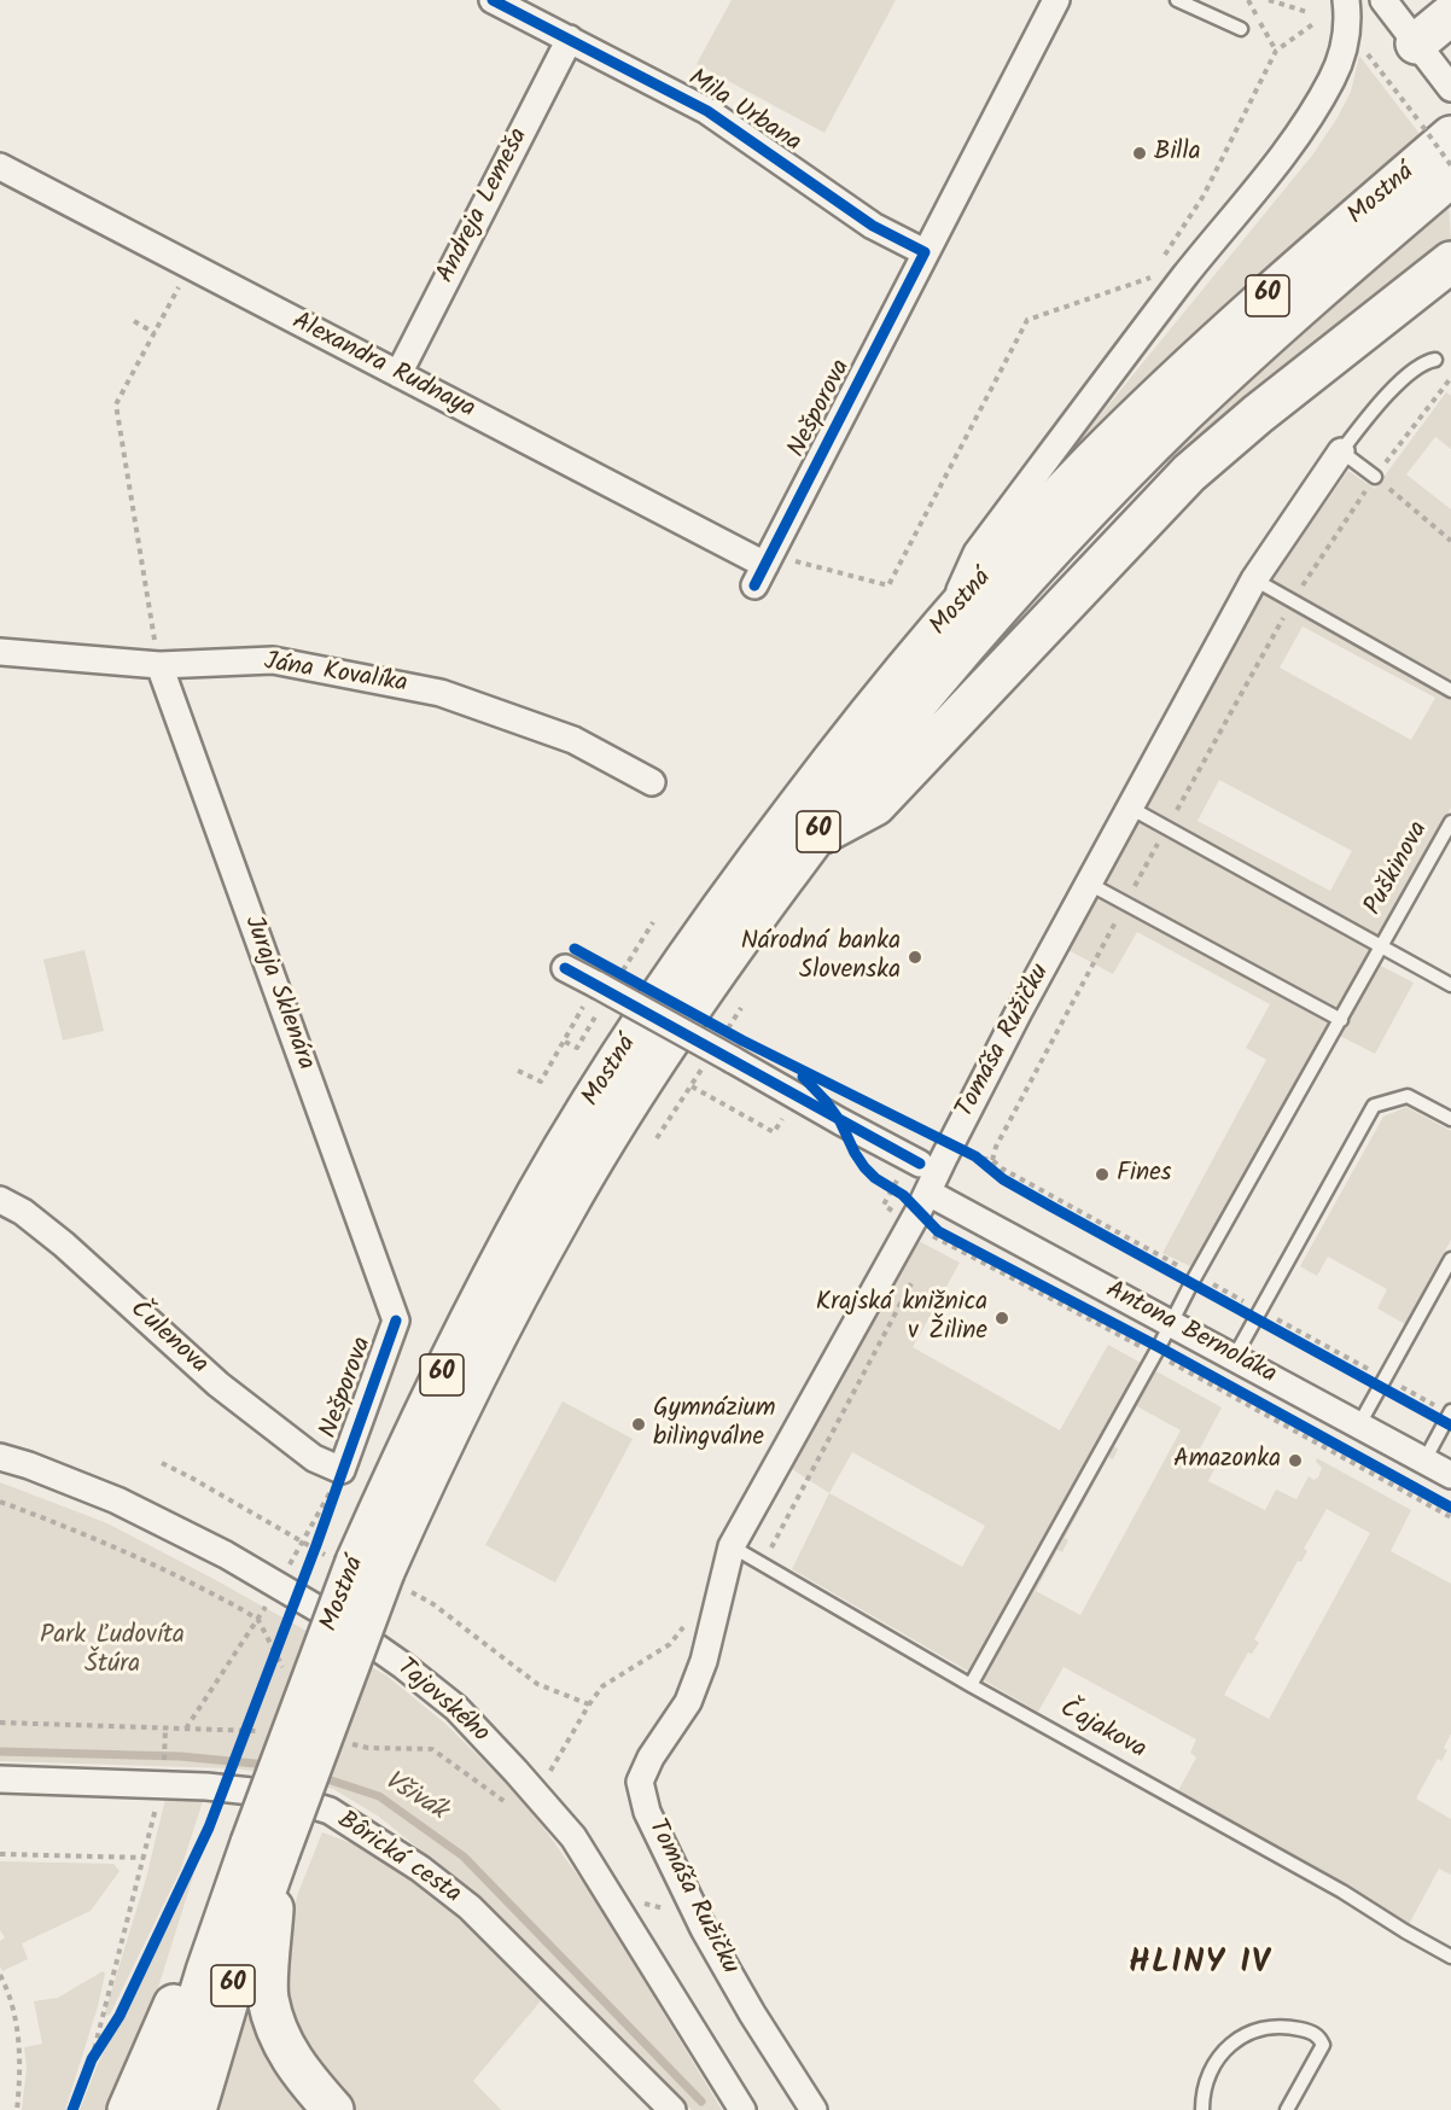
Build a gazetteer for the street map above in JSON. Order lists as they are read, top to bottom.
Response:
{
  "streets": {
    "main road": ["Mostná", "60"],
    "street": [
      "Mila Urbana",
      "Andreja Lemeša",
      "Alexandra Rudnaya",
      "Nešporova",
      "Jána Kovalíka",
      "Juraja Sklenára",
      "Tomáša Ružičku",
      "Antona Bernoláka",
      "Čulenova",
      "Tajovského",
      "Bôrická cesta"
    ],
    "lane": ["Puškinova", "Čajakova"]
  },
  "crossings": [
    ["Mila Urbana", "Andreja Lemeša"],
    ["Mila Urbana", "Nešporova"],
    ["Andreja Lemeša", "Alexandra Rudnaya"],
    ["Alexandra Rudnaya", "Nešporova"],
    ["Nešporova", "Juraja Sklenára"],
    ["Nešporova", "Čulenova"],
    ["Jána Kovalíka", "Juraja Sklenára"],
    ["Tomáša Ružičku", "Antona Bernoláka"],
    ["Tomáša Ružičku", "Čajakova"]
  ],
  "districts": ["HLINY IV"],
  "water": ["Všivák"],
  "parks": ["Park Ľudovíta Štúra"],
  "places": [
    "Billa",
    "Národná banka Slovenska",
    "Fines",
    "Krajská knižnica v Žiline",
    "Gymnázium bilingválne",
    "Amazonka"
  ]
}
